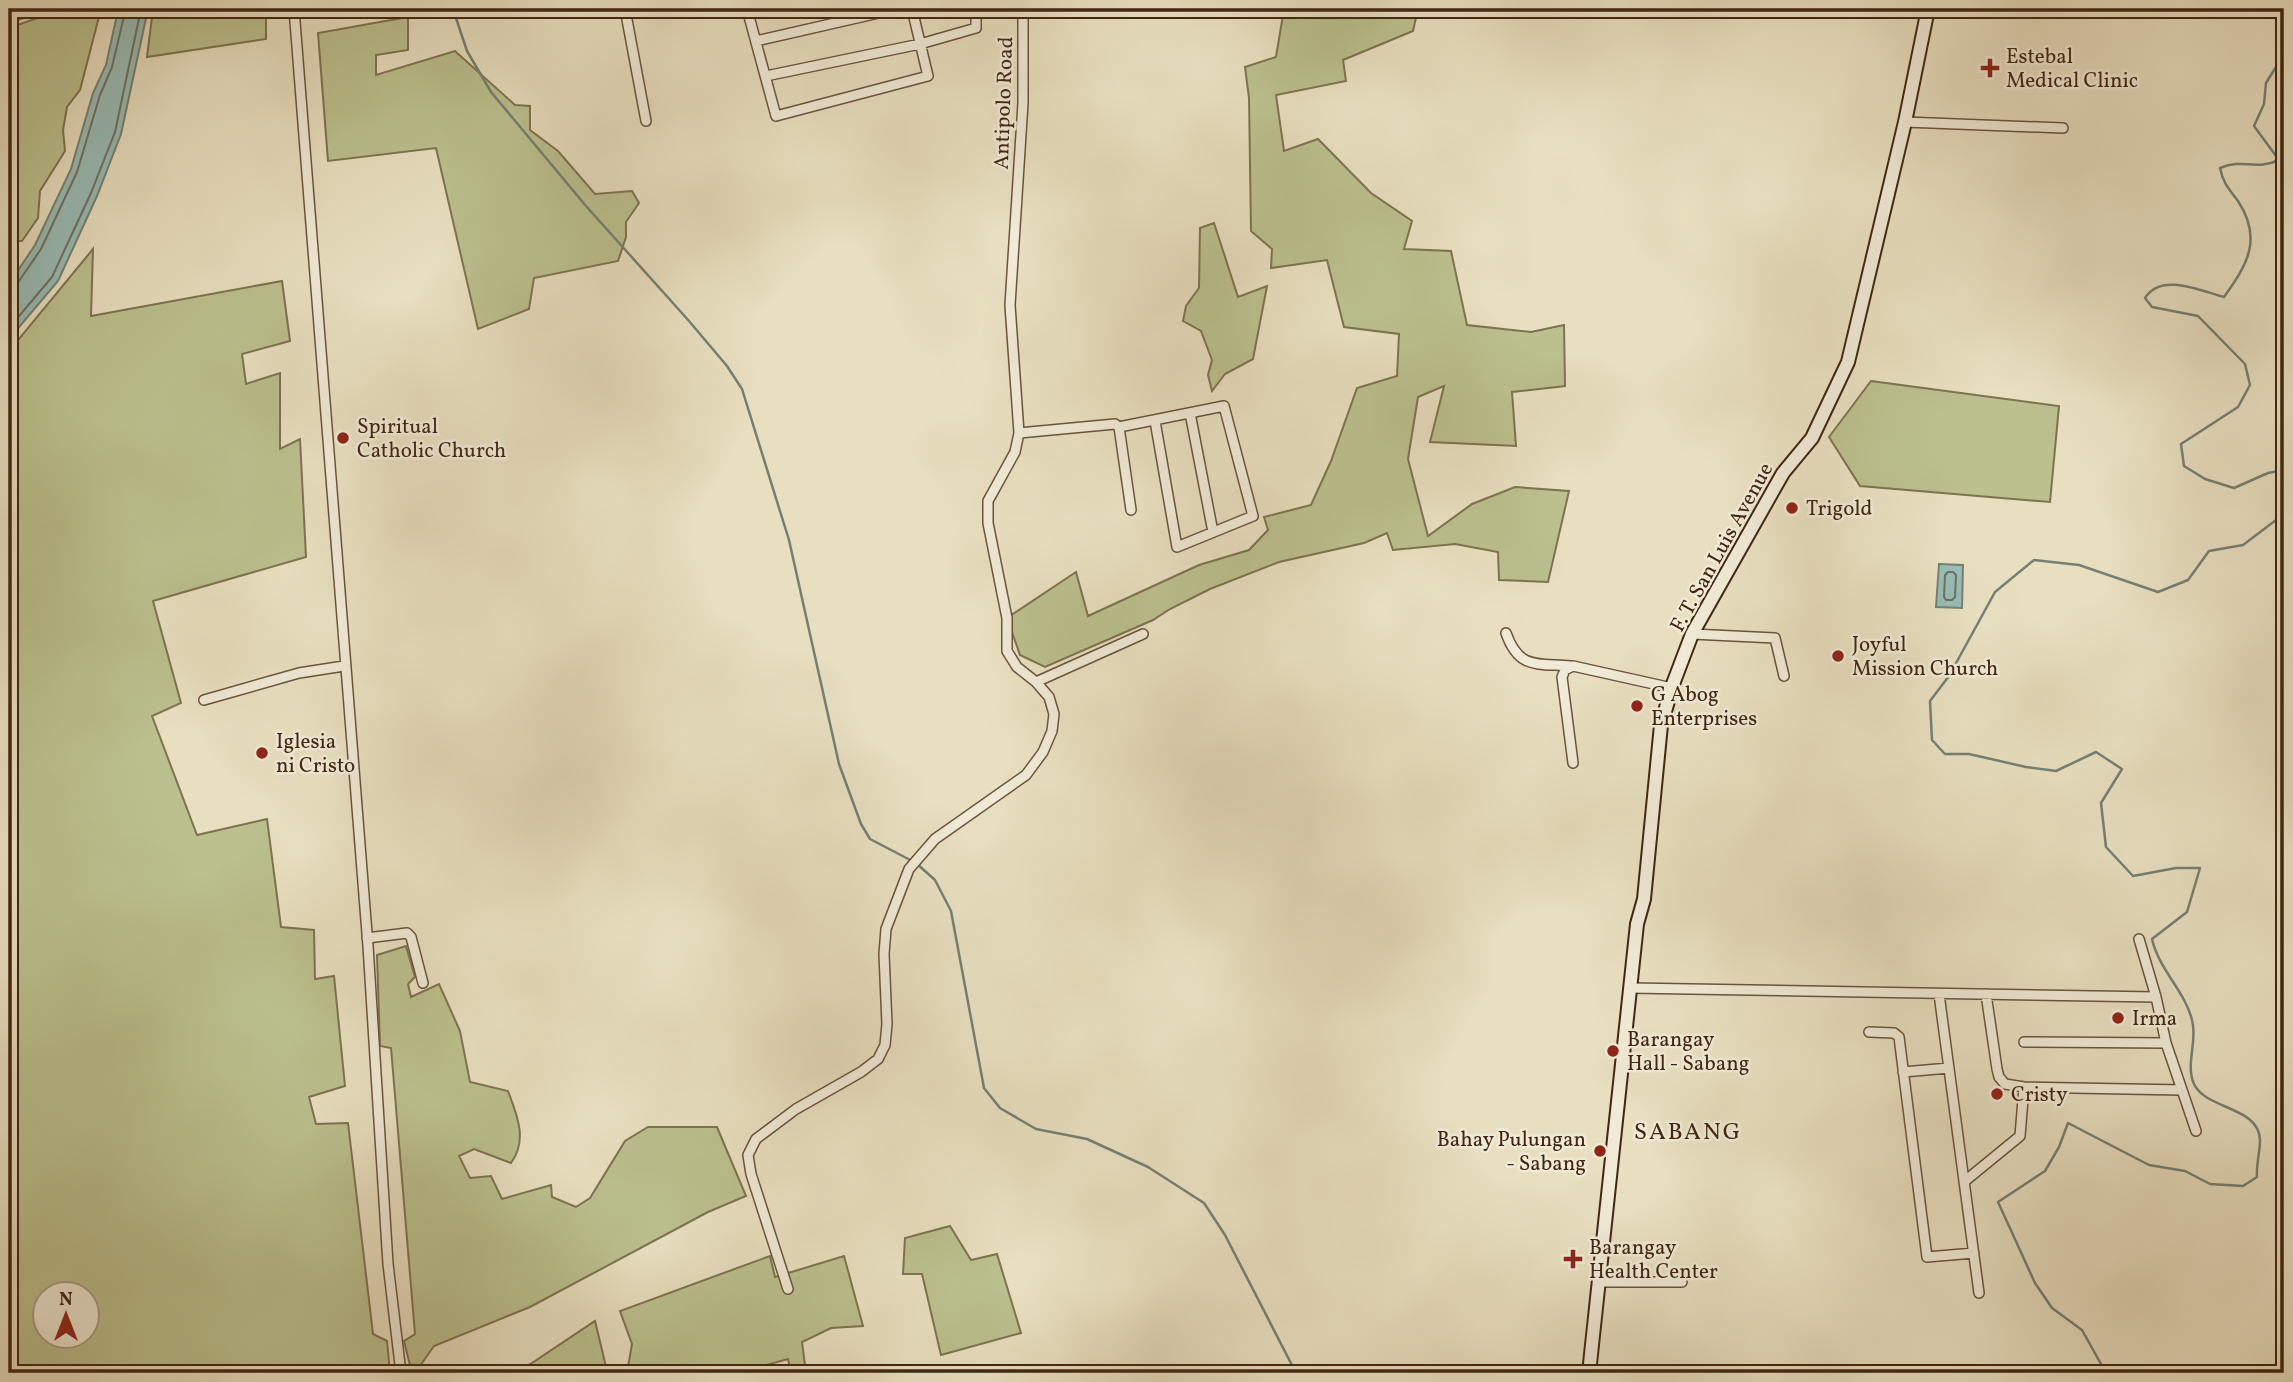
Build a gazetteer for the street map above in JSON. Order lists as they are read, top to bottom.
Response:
{
  "streets": {
    "main road": ["F. T. San Luis Avenue"],
    "street": ["Antipolo Road"]
  },
  "districts": ["SABANG"],
  "places": {
    "health": ["Estebal Medical Clinic", "Barangay Health Center"],
    "other": [
      "Spiritual Catholic Church",
      "Trigold",
      "Joyful Mission Church",
      "G Abog Enterprises",
      "Iglesia ni Cristo",
      "Irma",
      "Barangay Hall - Sabang",
      "Cristy",
      "Bahay Pulungan - Sabang"
    ]
  },
  "north": "top"
}
